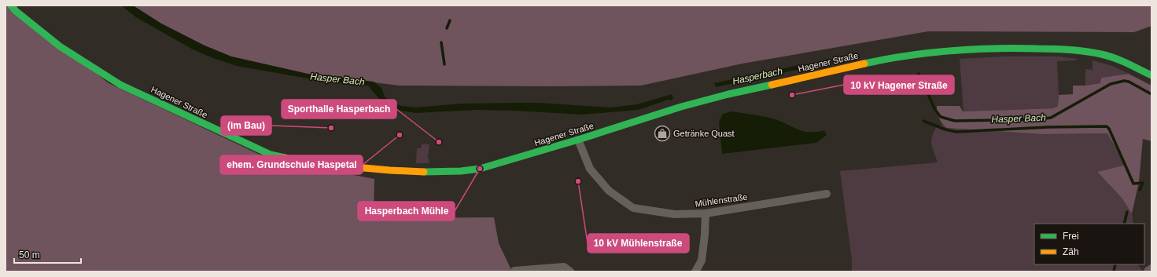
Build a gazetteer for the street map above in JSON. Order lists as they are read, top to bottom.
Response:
{
  "streets": {
    "main road": ["Hagener Straße"],
    "street": ["Mühlenstraße"]
  },
  "crossings": [
    ["Hagener Straße", "Mühlenstraße"]
  ],
  "water": ["Hasperbach", "Hasper Bach"],
  "places": {
    "other": [
      "10 kV Hagener Straße",
      "(im Bau)",
      "ehem. Grundschule Haspetal",
      "Sporthalle Hasperbach",
      "Hasperbach Mühle",
      "10 kV Mühlenstraße"
    ],
    "shop": ["Getränke Quast"]
  },
  "legend": ["Frei", "Zäh"],
  "scale_bar": "50 m"
}
